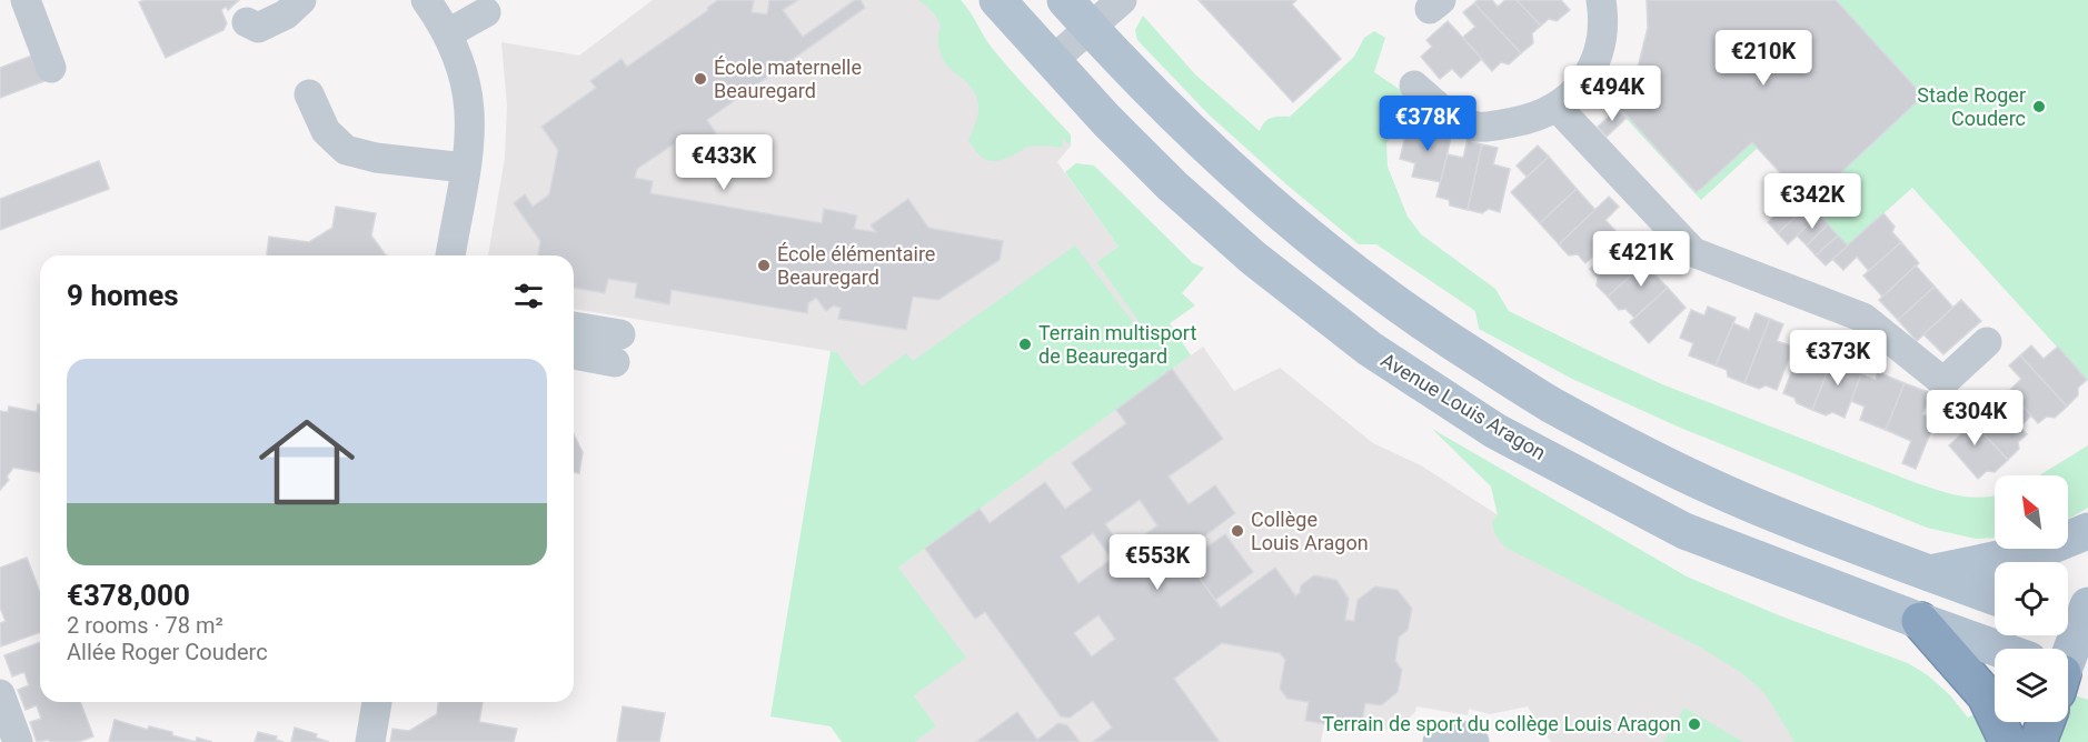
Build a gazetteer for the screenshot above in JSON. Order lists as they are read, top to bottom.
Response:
{
  "streets": {
    "main road": ["Avenue Louis Aragon"]
  },
  "places": [
    "École maternelle Beauregard",
    "Stade Roger Couderc",
    "École élémentaire Beauregard",
    "Terrain multisport de Beauregard",
    "Collège Louis Aragon",
    "Terrain de sport du collège Louis Aragon"
  ],
  "north": "top left",
  "page": {
    "price": [
      "€210K",
      "€494K",
      "€378K",
      "€433K",
      "€342K",
      "€421K",
      "€373K",
      "€304K",
      "€553K"
    ],
    "heading": "9 homes",
    "list": [
      {
        "name": "€378,000",
        "note": "2 rooms · 78 m² · Allée Roger Couderc"
      }
    ]
  }
}
